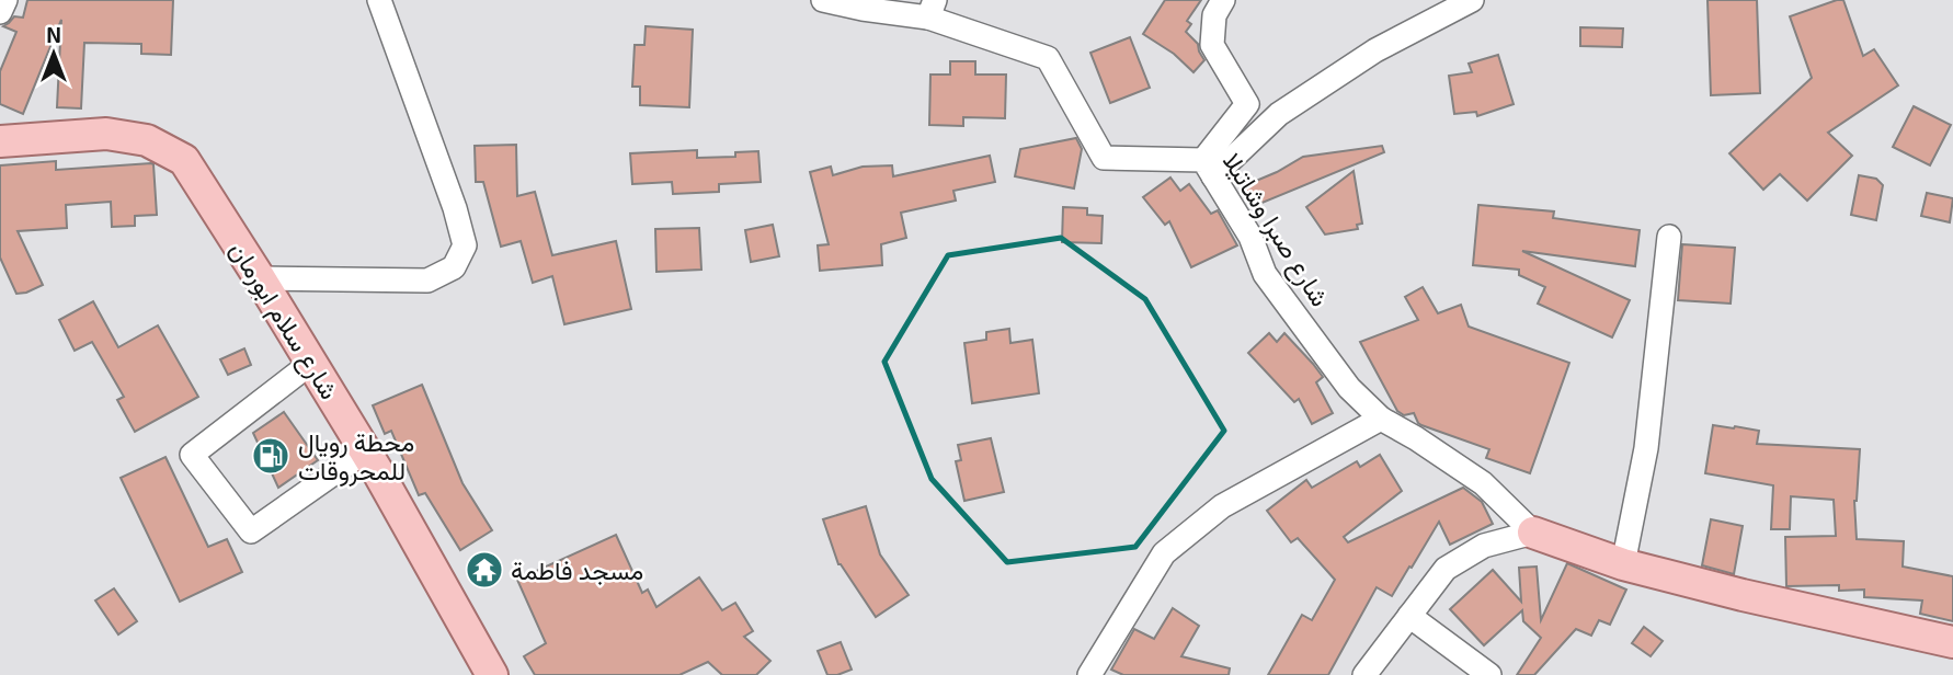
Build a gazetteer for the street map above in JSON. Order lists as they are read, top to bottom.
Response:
{
  "streets": {
    "main road": ["شارع سلام ابورمان"],
    "street": ["شارع صبرا وشاتيلا"]
  },
  "places": {
    "fuel station": ["محطة رويال للمحروقات"],
    "temple": ["مسجد فاطمة"]
  },
  "north": "top"
}
